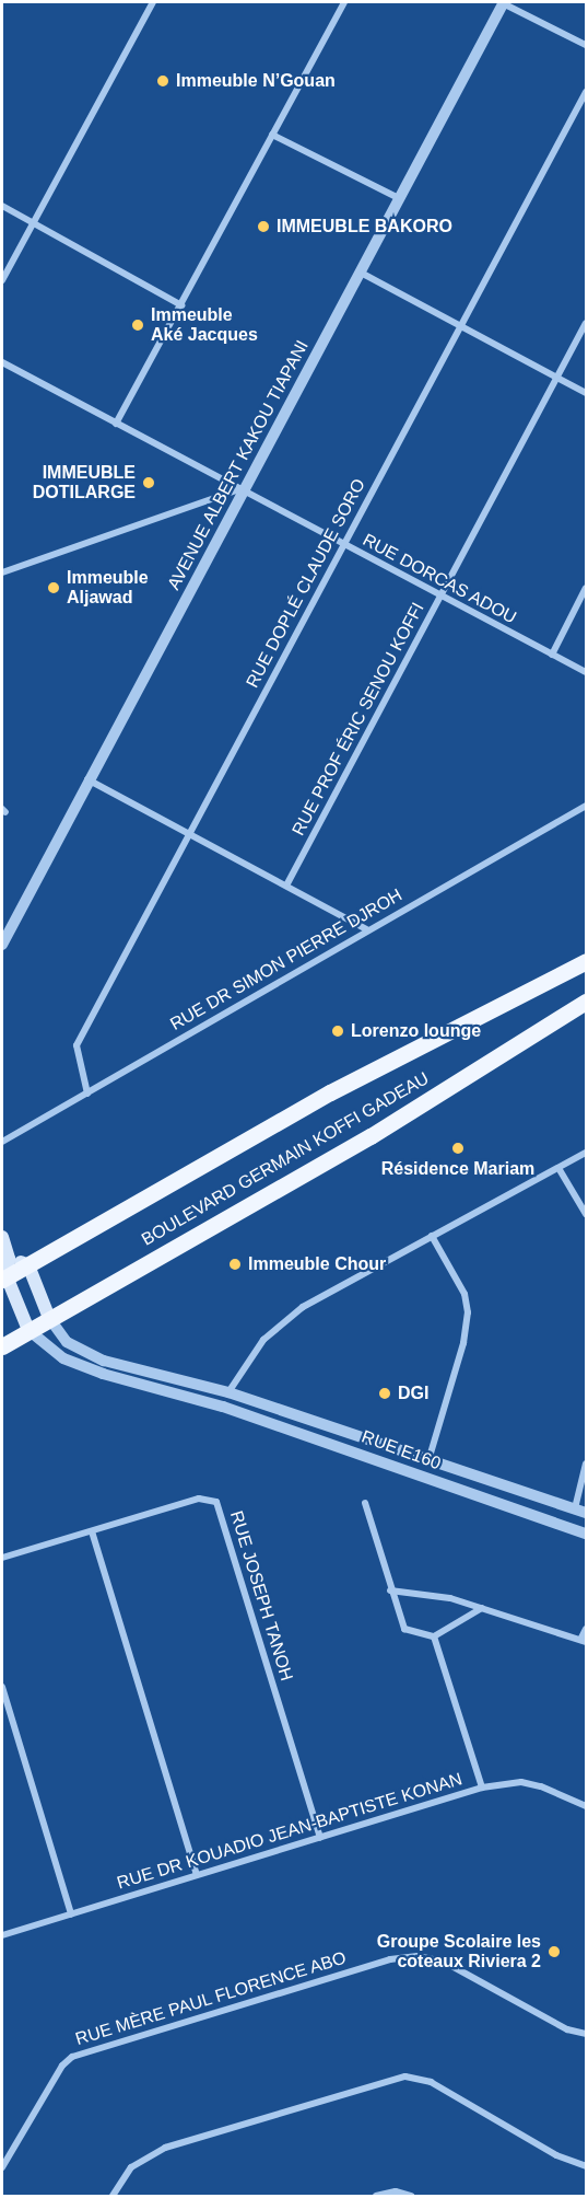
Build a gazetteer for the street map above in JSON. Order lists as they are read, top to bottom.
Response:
{
  "streets": {
    "main road": ["BOULEVARD GERMAIN KOFFI GADEAU"],
    "street": [
      "AVENUE ALBERT KAKOU TIAPANI",
      "RUE DORCAS ADOU",
      "RUE DOPLÉ CLAUDE SORO",
      "RUE PROF ÉRIC SENOU KOFFI",
      "RUE DR SIMON PIERRE DJROH",
      "RUE E160",
      "RUE JOSEPH TANOH",
      "RUE DR KOUADIO JEAN-BAPTISTE KONAN",
      "RUE MÈRE PAUL FLORENCE ABO"
    ]
  },
  "crossings": [
    ["AVENUE ALBERT KAKOU TIAPANI", "RUE DORCAS ADOU"],
    ["RUE DORCAS ADOU", "RUE DOPLÉ CLAUDE SORO"],
    ["RUE DORCAS ADOU", "RUE PROF ÉRIC SENOU KOFFI"],
    ["RUE DOPLÉ CLAUDE SORO", "RUE DR SIMON PIERRE DJROH"],
    ["BOULEVARD GERMAIN KOFFI GADEAU", "RUE E160"],
    ["RUE JOSEPH TANOH", "RUE DR KOUADIO JEAN-BAPTISTE KONAN"]
  ],
  "places": [
    "Immeuble N’Gouan",
    "IMMEUBLE BAKORO",
    "Immeuble Aké Jacques",
    "IMMEUBLE DOTILARGE",
    "Immeuble Aljawad",
    "Lorenzo lounge",
    "Résidence Mariam",
    "Immeuble Chour",
    "DGI",
    "Groupe Scolaire les coteaux Riviera 2"
  ]
}
